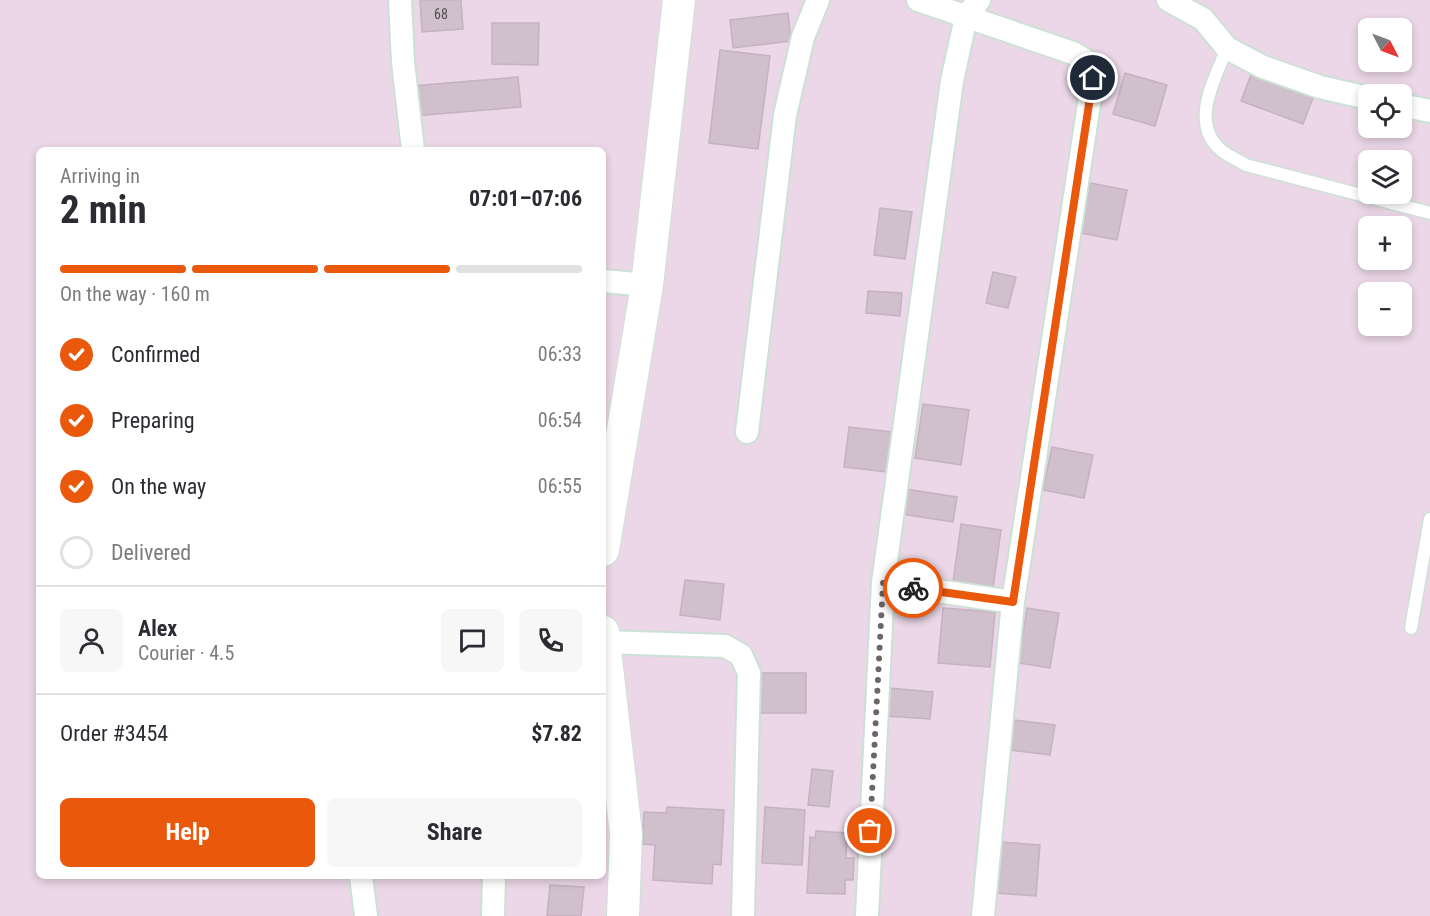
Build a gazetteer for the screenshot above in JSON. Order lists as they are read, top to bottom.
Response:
{
  "house_numbers": ["68"],
  "north": "bottom right",
  "page": {
    "map_buttons": ["+", "−"],
    "heading": ["2 min", "Arriving in", "07:01–07:06"],
    "panel": [
      "Alex",
      "Courier · 4.5",
      "Order #3454",
      "$7.82"
    ],
    "bar": "On the way · 160 m",
    "list": [
      ["Confirmed", "06:33"],
      ["Preparing", "06:54"],
      ["On the way", "06:55"],
      "Delivered"
    ],
    "buttons": ["Help", "Share"]
  }
}
